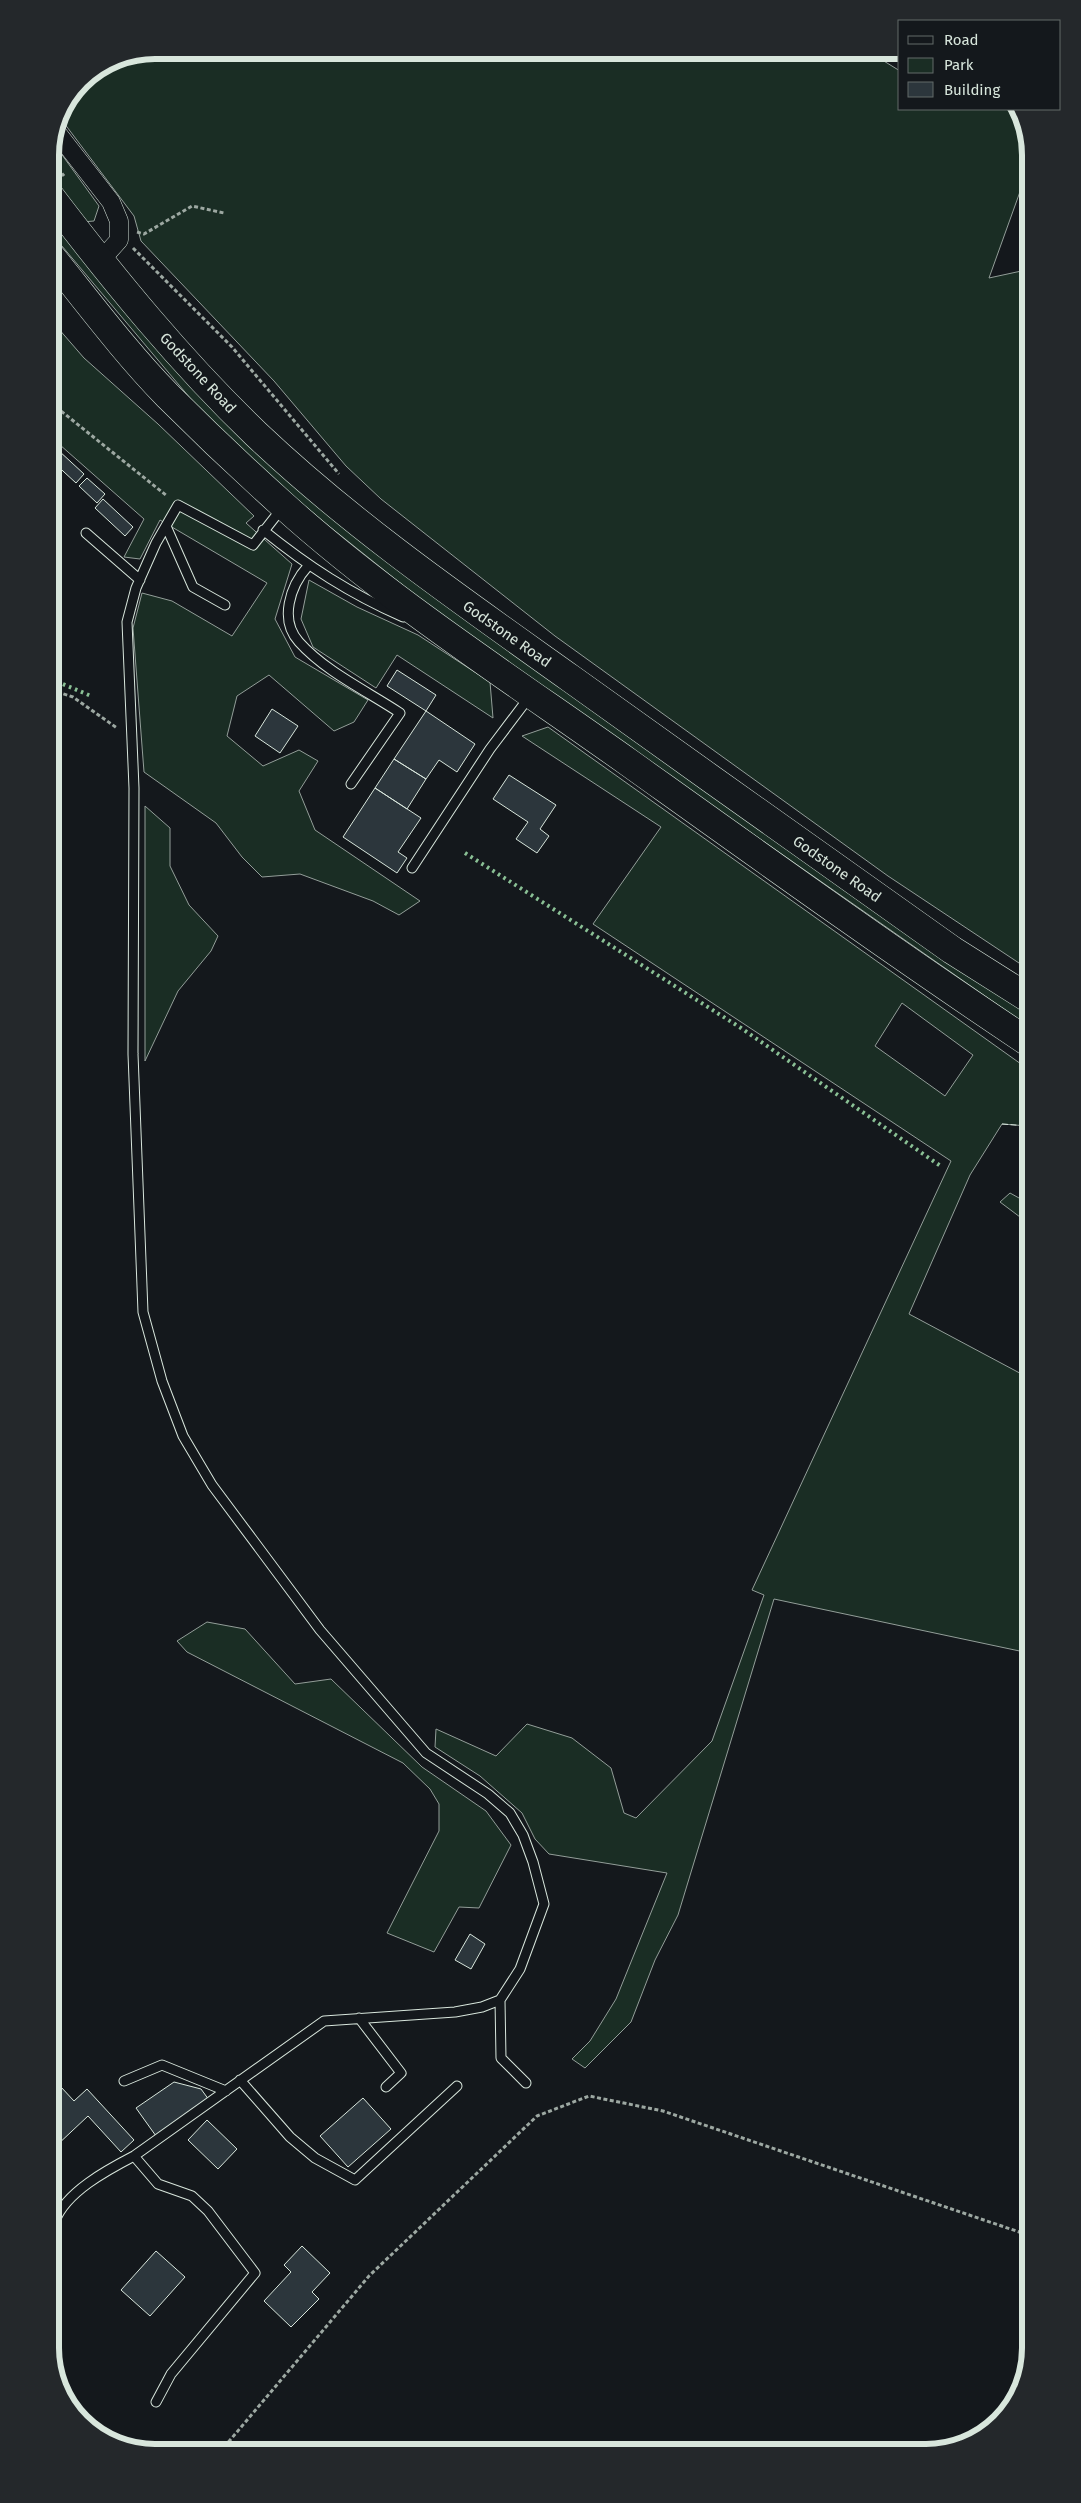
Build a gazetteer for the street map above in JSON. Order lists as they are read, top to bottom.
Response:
{
  "streets": {
    "highway": ["Godstone Road"]
  },
  "legend": ["Road", "Park", "Building"]
}
